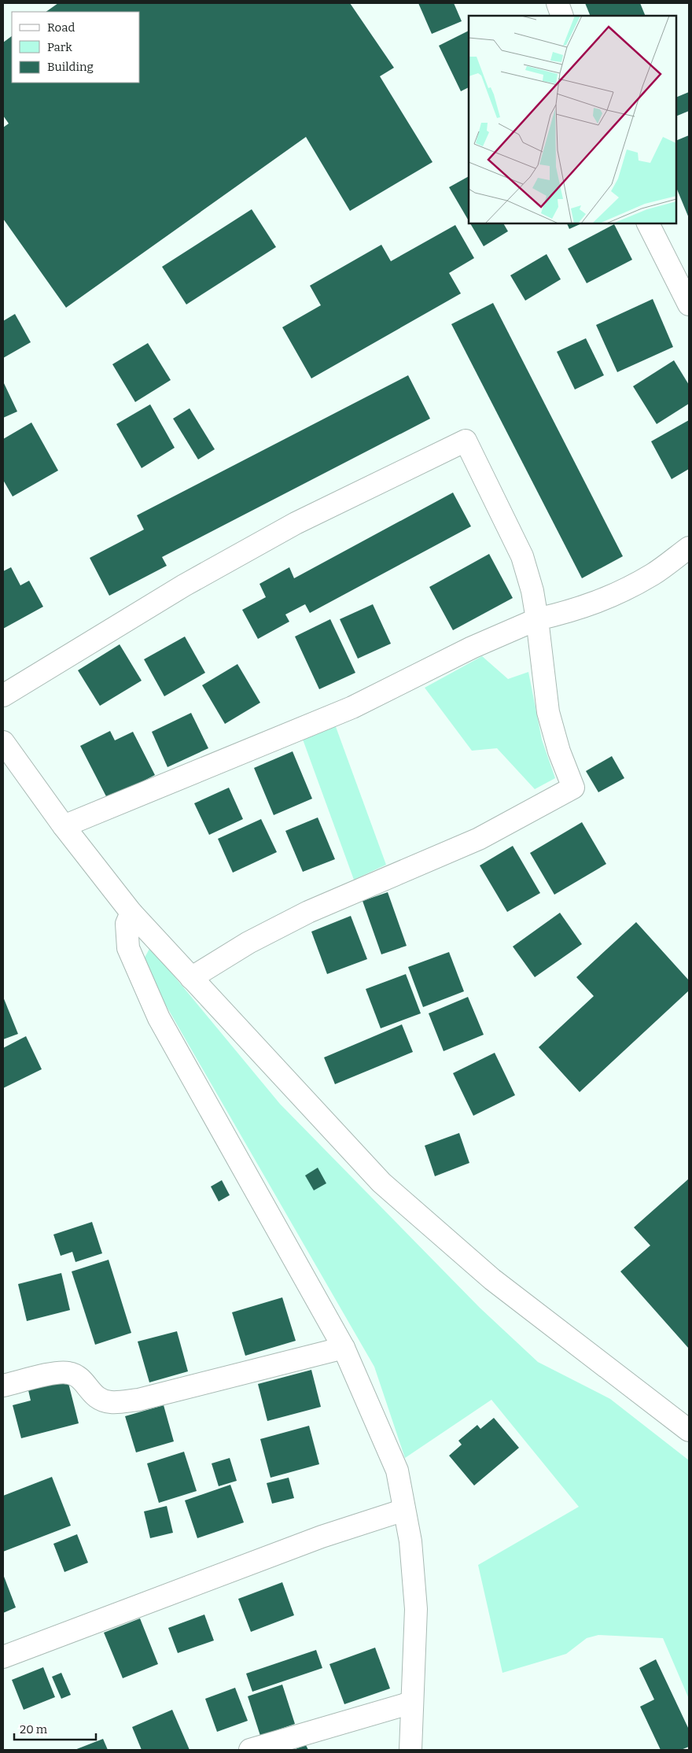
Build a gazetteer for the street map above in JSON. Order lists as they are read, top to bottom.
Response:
{
  "legend": ["Road", "Park", "Building"],
  "scale_bar": "20 m"
}
